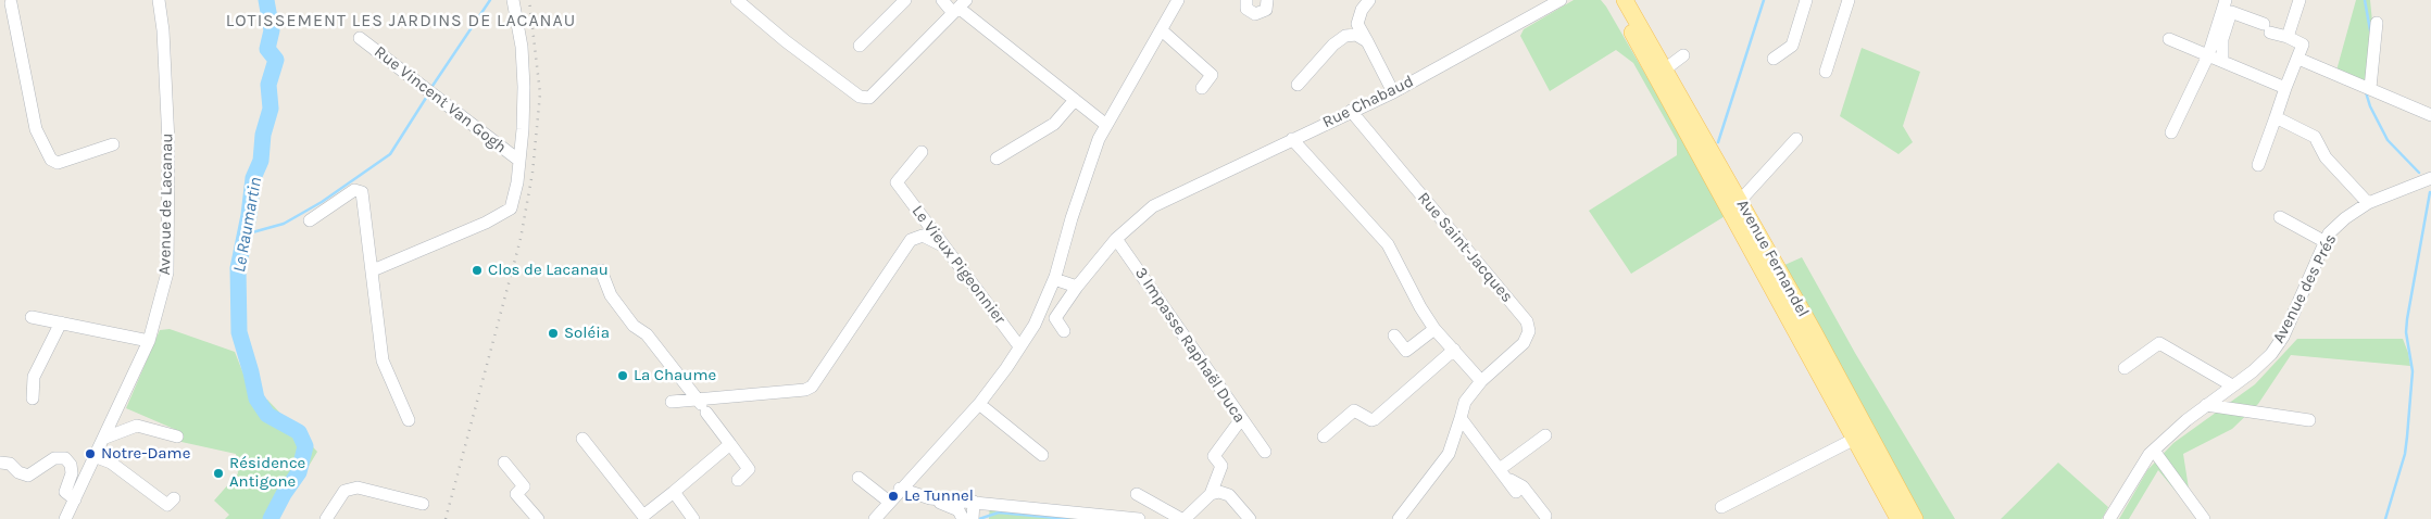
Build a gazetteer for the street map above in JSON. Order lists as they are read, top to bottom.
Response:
{
  "streets": {
    "main road": ["Avenue Fernandel"],
    "street": [
      "Rue Vincent Van Gogh",
      "Rue Chabaud",
      "Avenue de Lacanau",
      "Rue Saint-Jacques",
      "Le Vieux Pigeonnier",
      "Avenue des Prés",
      "3 Impasse Raphaël Duca"
    ]
  },
  "crossings": [
    ["Rue Chabaud", "Rue Saint-Jacques"],
    ["Rue Chabaud", "3 Impasse Raphaël Duca"]
  ],
  "districts": ["LOTISSEMENT LES JARDINS DE LACANAU"],
  "water": ["Le Raumartin"],
  "places": [
    "Clos de Lacanau",
    "Soléia",
    "La Chaume",
    "Notre-Dame",
    "Résidence Antigone",
    "Le Tunnel"
  ]
}
